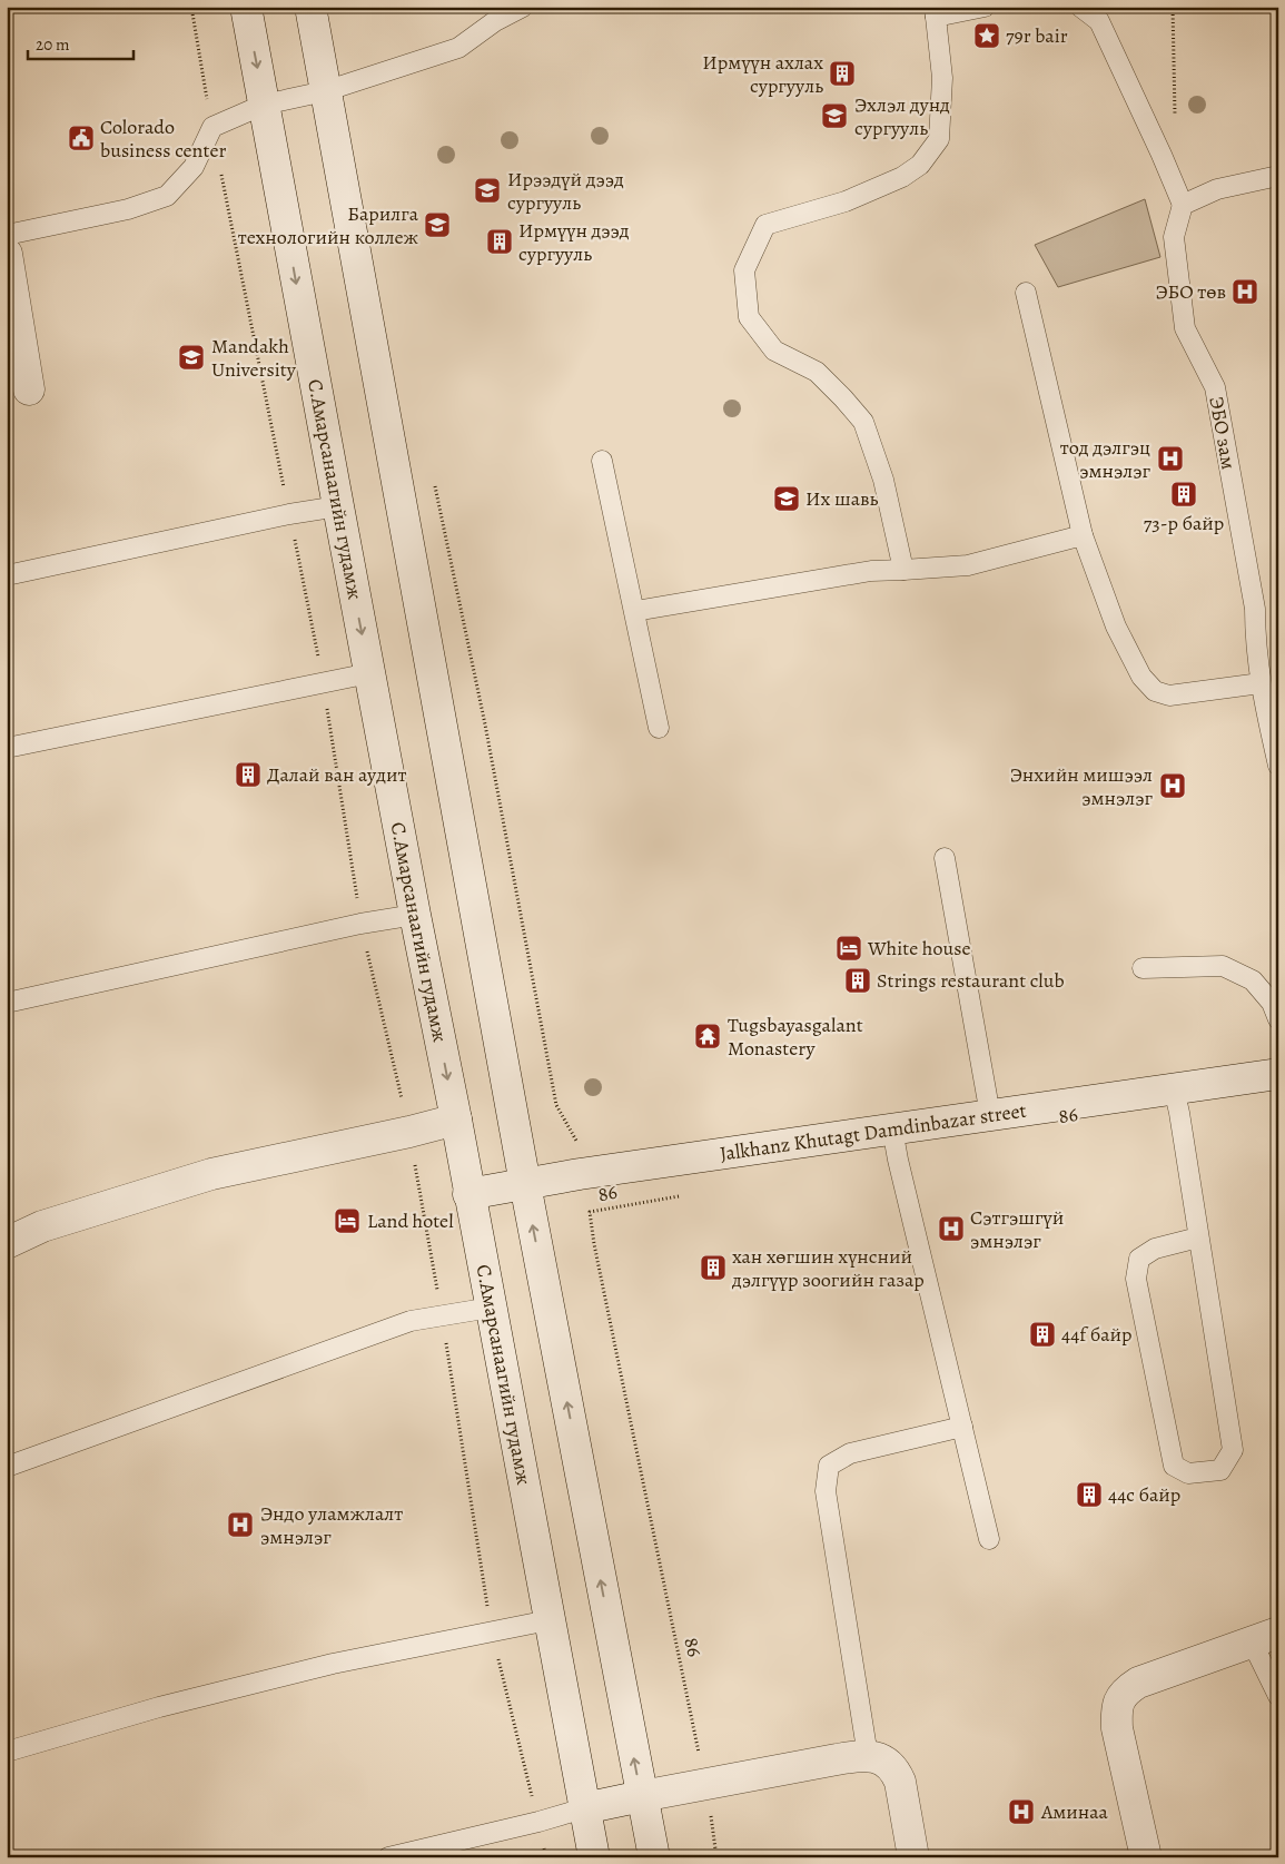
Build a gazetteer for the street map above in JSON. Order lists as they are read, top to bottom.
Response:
{
  "streets": {
    "main road": ["С.Амарсанаагийн гудамж", "Jalkhanz Khutagt Damdinbazar street"],
    "lane": ["ЭБО зам"],
    "path": ["86"]
  },
  "crossings": [
    ["С.Амарсанаагийн гудамж", "Jalkhanz Khutagt Damdinbazar street"]
  ],
  "places": {
    "place": ["79r bair"],
    "building": [
      "Ирмүүн ахлах сургууль",
      "Ирмүүн дээд сургууль",
      "73-р байр",
      "Далай ван аудит",
      "Strings restaurant club",
      "хан хөгшин хүнсний дэлгүүр зоогийн газар",
      "44f байр",
      "44c байр"
    ],
    "school or university": [
      "Эхлэл дунд сургууль",
      "Ирээдүй дээд сургууль",
      "Барилга технологийн коллеж",
      "Mandakh University",
      "Их шавь"
    ],
    "public building": ["Colorado business center"],
    "hospital": [
      "ЭБО төв",
      "тод дэлгэц эмнэлэг",
      "Энхийн мишээл эмнэлэг",
      "Сэтгэшгүй эмнэлэг",
      "Эндо уламжлалт эмнэлэг",
      "Аминаа"
    ],
    "hotel": ["White house", "Land hotel"],
    "temple": ["Tugsbayasgalant Monastery"]
  },
  "scale_bar": "20 m"
}
